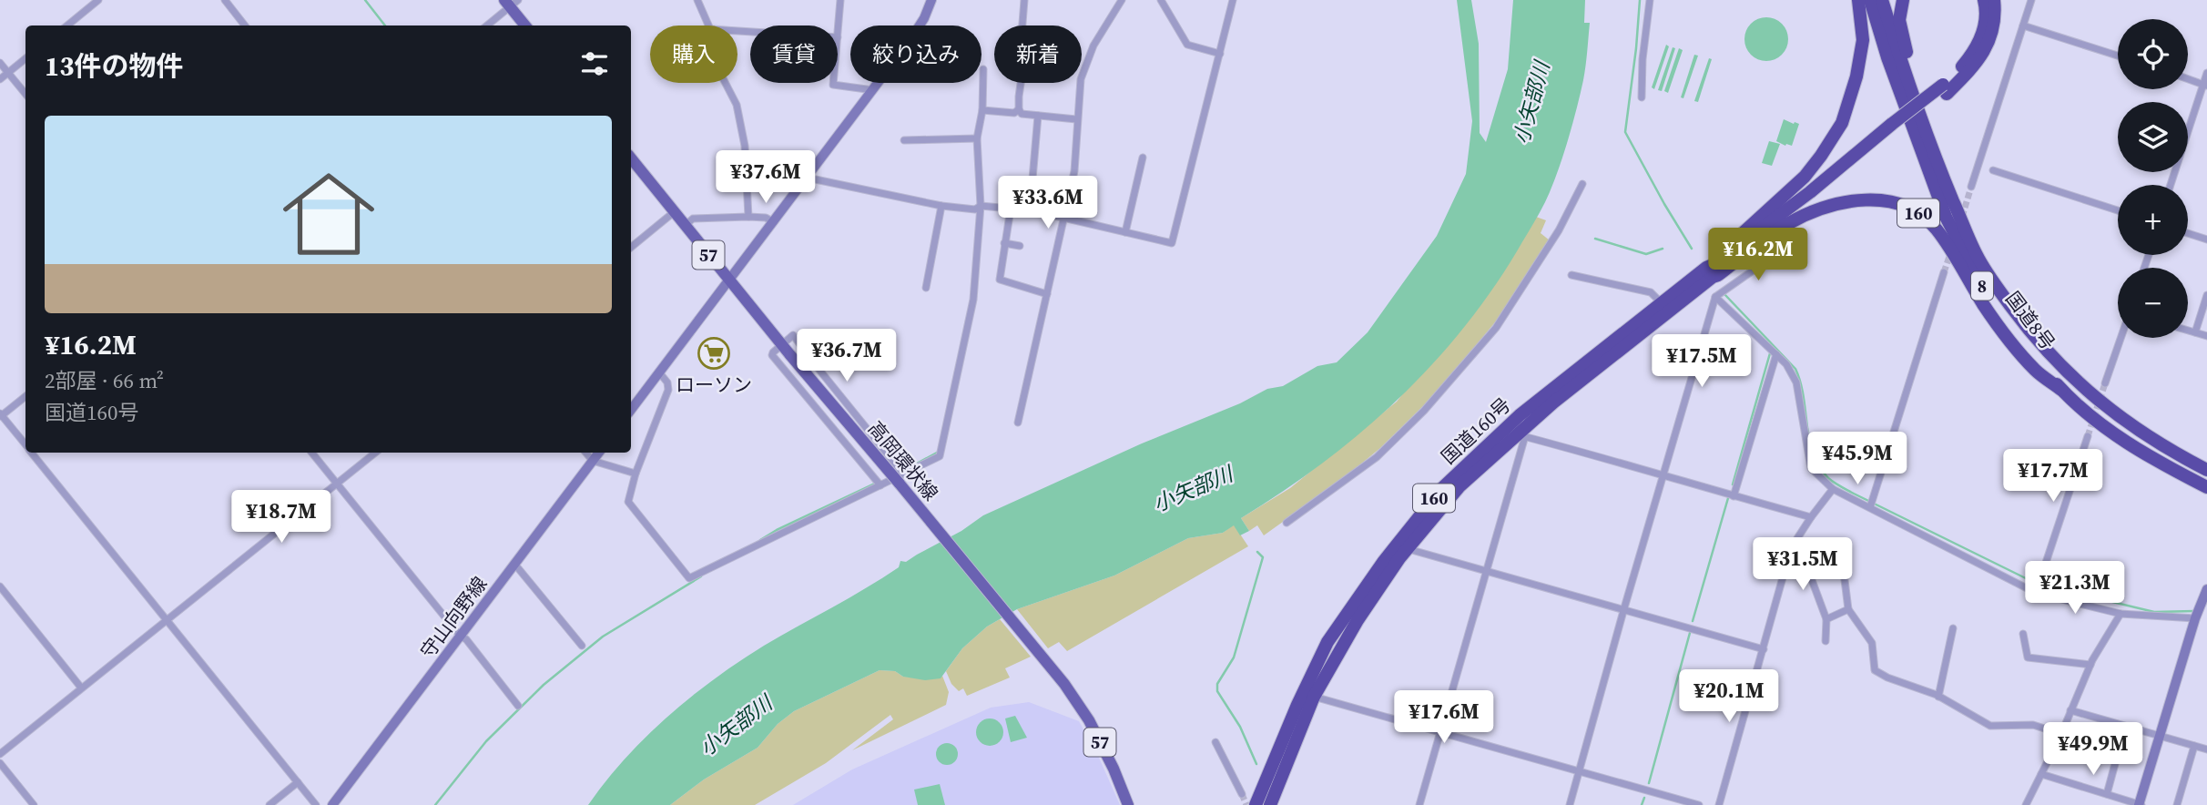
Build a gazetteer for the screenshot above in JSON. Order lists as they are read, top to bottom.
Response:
{
  "streets": {
    "highway": [
      "160",
      "8",
      "国道8号",
      "国道160号"
    ],
    "main road": ["57", "高岡環状線", "守山向野線"]
  },
  "crossings": [
    ["160", "国道8号"],
    ["160", "国道160号"]
  ],
  "water": ["小矢部川"],
  "places": {
    "supermarket": ["ローソン"]
  },
  "page": {
    "map_buttons": ["+", "−"],
    "chip": [
      "購入",
      "賃貸",
      "絞り込み",
      "新着"
    ],
    "heading": "13件の物件",
    "list": [
      {
        "name": "¥16.2M",
        "note": "2部屋 · 66 m² · 国道160号"
      }
    ],
    "price": [
      "¥37.6M",
      "¥33.6M",
      "¥16.2M",
      "¥36.7M",
      "¥17.5M",
      "¥45.9M",
      "¥17.7M",
      "¥18.7M",
      "¥31.5M",
      "¥21.3M",
      "¥20.1M",
      "¥17.6M",
      "¥49.9M"
    ]
  }
}
